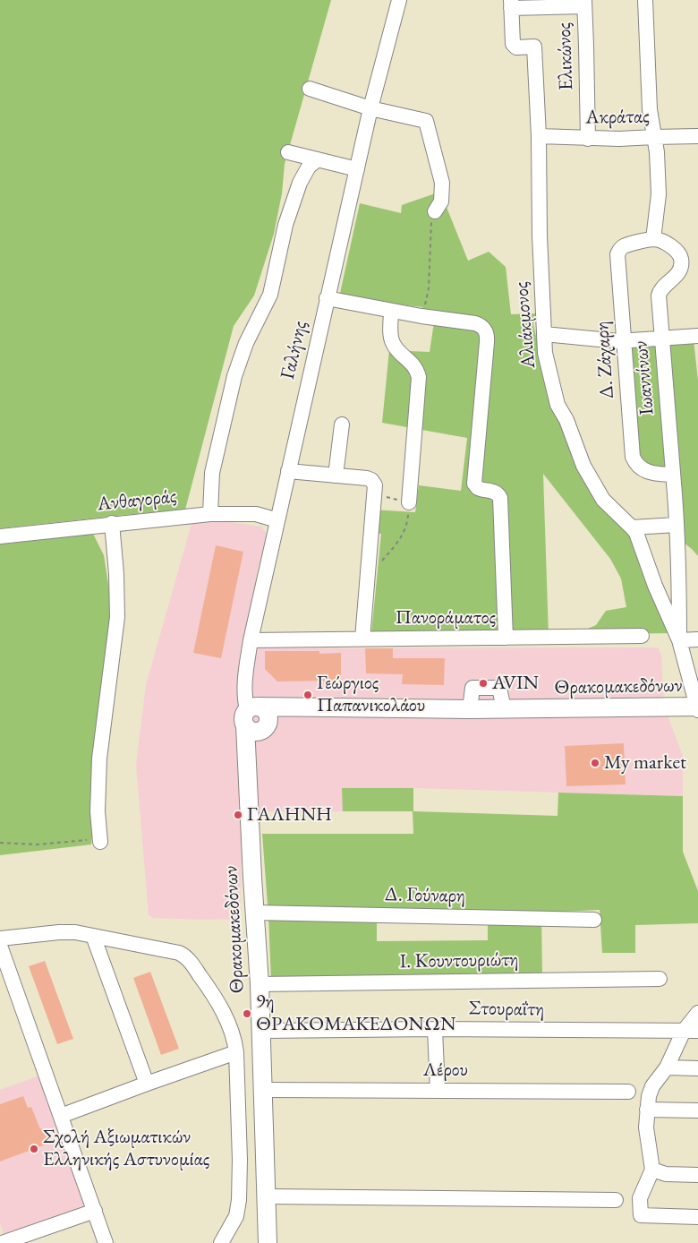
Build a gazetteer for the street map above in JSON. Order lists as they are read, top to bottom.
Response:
{
  "streets": {
    "main road": ["Θρακομακεδόνων"],
    "street": [
      "Ελικώνος",
      "Ακράτας",
      "Αλιάκμονος",
      "Γαλήνης",
      "Δ. Ζάχαρη",
      "Ιωαννίνων",
      "Ανθαγοράς",
      "Πανοράματος",
      "Δ. Γούναρη",
      "Ι. Κουντουριώτη",
      "Στουραΐτη",
      "Λέρου"
    ]
  },
  "crossings": [
    ["Ελικώνος", "Ακράτας"],
    ["Ακράτας", "Αλιάκμονος"],
    ["Αλιάκμονος", "Ιωαννίνων"],
    ["Αλιάκμονος", "Θρακομακεδόνων"],
    ["Γαλήνης", "Ανθαγοράς"],
    ["Γαλήνης", "Πανοράματος"],
    ["Γαλήνης", "Θρακομακεδόνων"],
    ["Δ. Ζάχαρη", "Ιωαννίνων"],
    ["Θρακομακεδόνων", "Δ. Γούναρη"],
    ["Θρακομακεδόνων", "Ι. Κουντουριώτη"],
    ["Θρακομακεδόνων", "Στουραΐτη"],
    ["Θρακομακεδόνων", "Λέρου"]
  ],
  "places": [
    "AVIN",
    "Γεώργιος Παπανικολάου",
    "My market",
    "ΓΑΛΗΝΗ",
    "9η ΘΡΑΚΟΜΑΚΕΔΟΝΩΝ",
    "Σχολή Αξιωματικών Ελληνικής Αστυνομίας"
  ]
}
